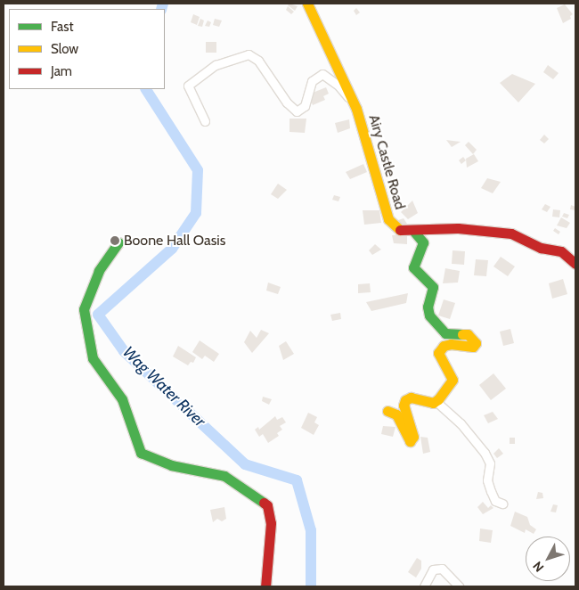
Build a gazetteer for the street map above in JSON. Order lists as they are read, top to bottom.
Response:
{
  "streets": {
    "street": ["Airy Castle Road"]
  },
  "water": ["Wag Water River"],
  "places": ["Boone Hall Oasis"],
  "legend": ["Fast", "Slow", "Jam"],
  "north": "bottom left"
}
